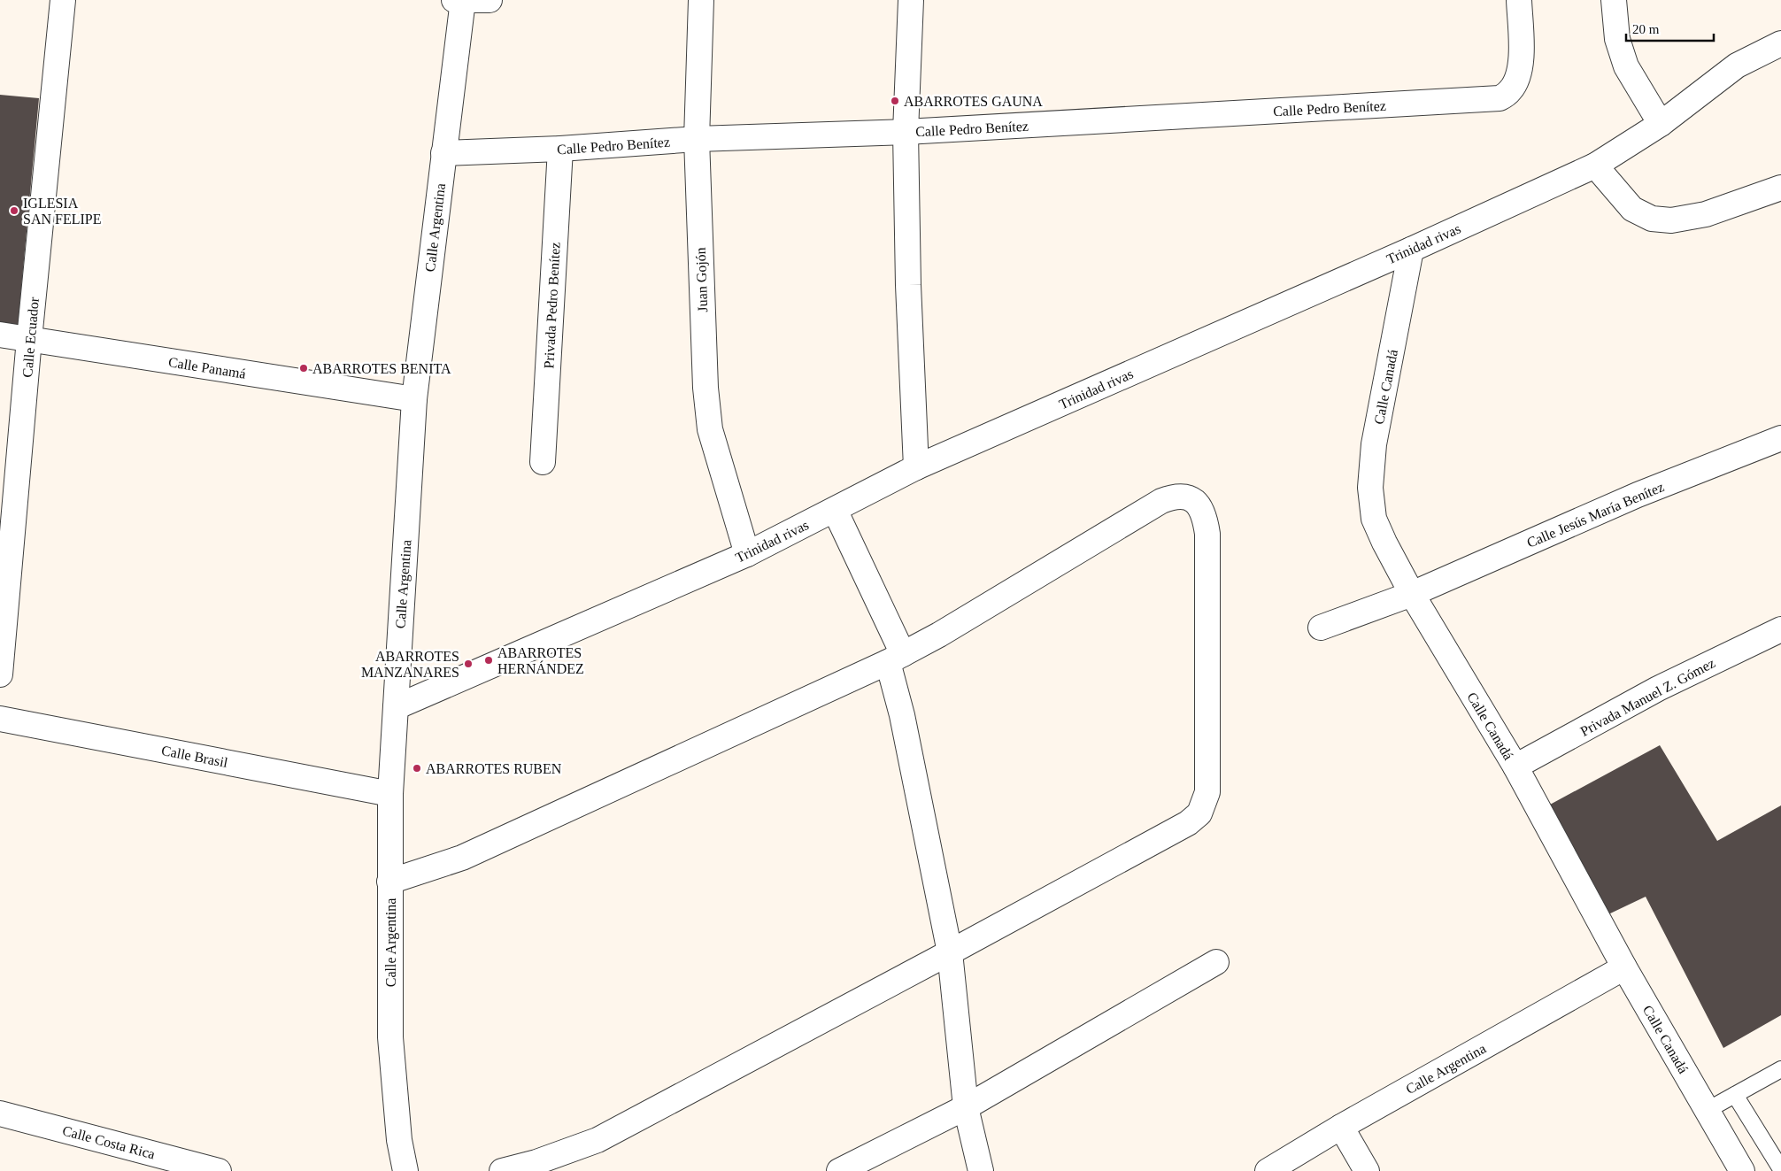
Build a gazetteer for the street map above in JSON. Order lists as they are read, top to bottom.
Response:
{
  "streets": {
    "street": [
      "Calle Pedro Benítez",
      "Calle Argentina",
      "Trinidad rivas",
      "Juan Gojón",
      "Privada Pedro Benítez",
      "Calle Ecuador",
      "Calle Panamá",
      "Calle Canadá",
      "Calle Jesús María Benítez",
      "Privada Manuel Z. Gómez",
      "Calle Brasil",
      "Calle Costa Rica"
    ]
  },
  "crossings": [
    ["Calle Pedro Benítez", "Calle Argentina"],
    ["Calle Pedro Benítez", "Juan Gojón"],
    ["Calle Pedro Benítez", "Privada Pedro Benítez"],
    ["Calle Argentina", "Trinidad rivas"],
    ["Calle Argentina", "Calle Panamá"],
    ["Calle Argentina", "Calle Canadá"],
    ["Calle Argentina", "Calle Brasil"],
    ["Trinidad rivas", "Juan Gojón"],
    ["Trinidad rivas", "Calle Canadá"],
    ["Calle Ecuador", "Calle Panamá"],
    ["Calle Canadá", "Calle Jesús María Benítez"],
    ["Calle Canadá", "Privada Manuel Z. Gómez"]
  ],
  "places": [
    "ABARROTES GAUNA",
    "IGLESIA SAN FELIPE",
    "ABARROTES BENITA",
    "ABARROTES HERNÁNDEZ",
    "ABARROTES MANZANARES",
    "ABARROTES RUBEN"
  ],
  "scale_bar": "20 m"
}
